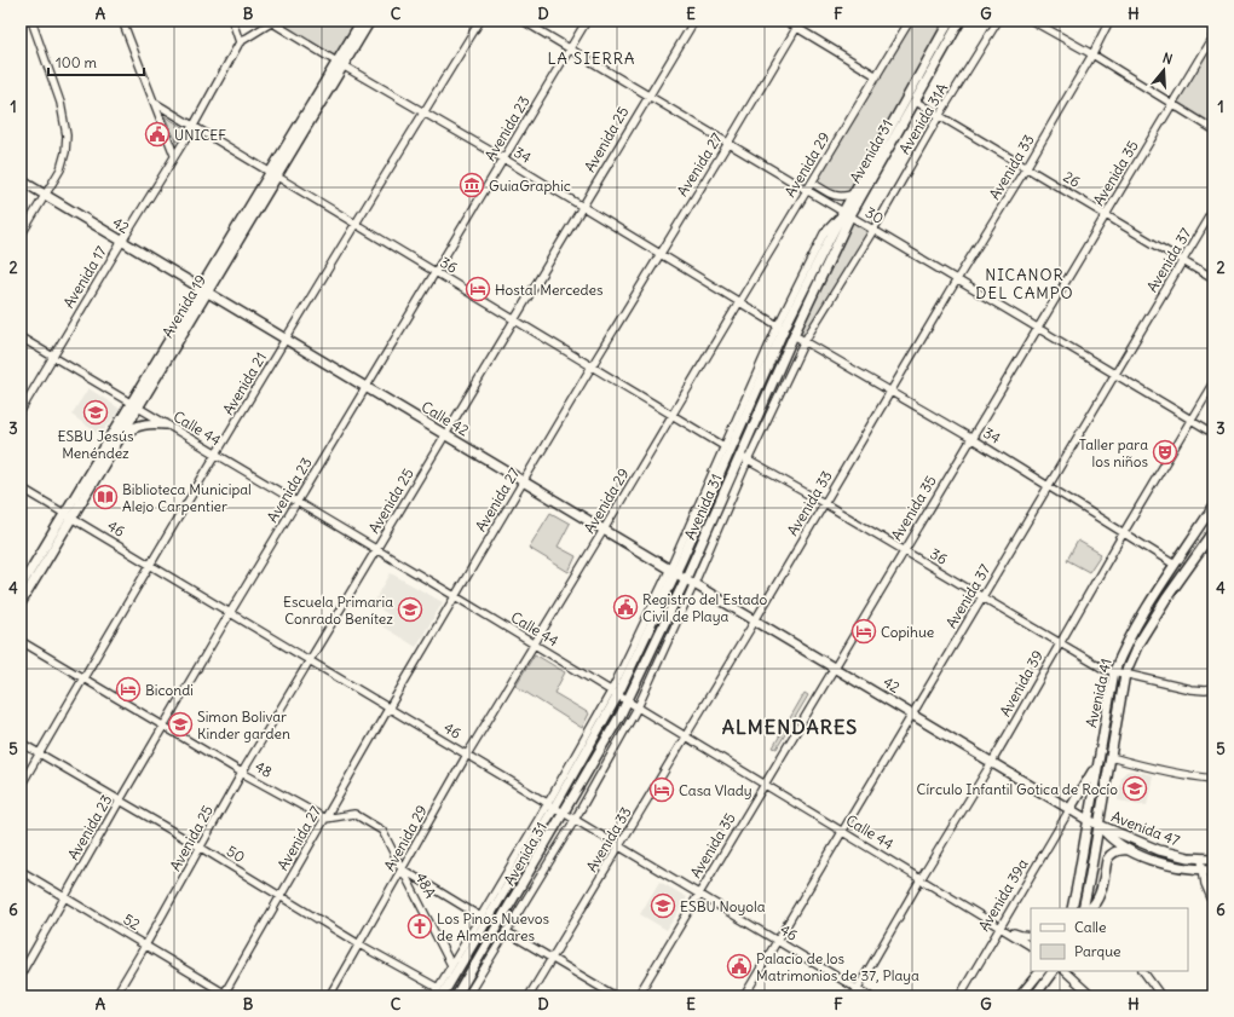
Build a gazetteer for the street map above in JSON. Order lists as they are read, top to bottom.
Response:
{
  "streets": {
    "main road": [
      "Avenida 31",
      "42",
      "Avenida 19",
      "Calle 42",
      "Avenida 41",
      "Avenida 47"
    ],
    "street": [
      "Avenida 31A",
      "Avenida 23",
      "Avenida 25",
      "34",
      "Avenida 27",
      "Avenida 29",
      "Avenida 33",
      "Avenida 35",
      "26",
      "30",
      "Avenida 37",
      "36",
      "Avenida 17",
      "Avenida 21",
      "Calle 44",
      "46",
      "Avenida 39",
      "48",
      "50",
      "48A",
      "Avenida 39a",
      "52"
    ]
  },
  "crossings": [
    ["Avenida 31A", "Avenida 31"],
    ["Avenida 31A", "26"],
    ["Avenida 31A", "30"],
    ["Avenida 23", "34"],
    ["Avenida 23", "30"],
    ["Avenida 23", "36"],
    ["Avenida 23", "Calle 42"],
    ["Avenida 23", "Calle 44"],
    ["Avenida 23", "46"],
    ["Avenida 23", "48"],
    ["Avenida 23", "50"],
    ["Avenida 23", "52"],
    ["Avenida 25", "34"],
    ["Avenida 25", "30"],
    ["Avenida 25", "36"],
    ["Avenida 25", "Calle 42"],
    ["Avenida 25", "Calle 44"],
    ["Avenida 25", "46"],
    ["Avenida 25", "48"],
    ["Avenida 25", "50"],
    ["Avenida 25", "52"],
    ["Avenida 31", "34"],
    ["Avenida 31", "26"],
    ["Avenida 31", "30"],
    ["Avenida 31", "42"],
    ["Avenida 31", "36"],
    ["Avenida 31", "Calle 42"],
    ["Avenida 31", "Calle 44"],
    ["Avenida 31", "46"],
    ["Avenida 31", "50"],
    ["Avenida 31", "48A"],
    ["34", "Avenida 27"],
    ["34", "Avenida 29"],
    ["34", "Avenida 33"],
    ["34", "Avenida 35"],
    ["34", "Avenida 37"],
    ["34", "Avenida 17"],
    ["34", "Avenida 19"],
    ["34", "Avenida 21"],
    ["34", "Avenida 39"],
    ["34", "Avenida 41"],
    ["Avenida 27", "30"],
    ["Avenida 27", "36"],
    ["Avenida 27", "Calle 42"],
    ["Avenida 27", "Calle 44"],
    ["Avenida 27", "46"],
    ["Avenida 27", "48"],
    ["Avenida 27", "50"],
    ["Avenida 27", "52"],
    ["Avenida 29", "30"],
    ["Avenida 29", "36"],
    ["Avenida 29", "Calle 42"],
    ["Avenida 29", "Calle 44"],
    ["Avenida 29", "46"],
    ["Avenida 29", "50"],
    ["Avenida 29", "48A"],
    ["Avenida 33", "26"],
    ["Avenida 33", "30"],
    ["Avenida 33", "42"],
    ["Avenida 33", "36"],
    ["Avenida 33", "Calle 44"],
    ["Avenida 33", "46"],
    ["Avenida 35", "26"],
    ["Avenida 35", "30"],
    ["Avenida 35", "42"],
    ["Avenida 35", "36"],
    ["Avenida 35", "Calle 44"],
    ["Avenida 35", "46"],
    ["26", "Avenida 37"],
    ["30", "Avenida 37"],
    ["30", "Avenida 39"],
    ["42", "Avenida 37"],
    ["42", "Avenida 17"],
    ["42", "Avenida 19"],
    ["42", "Calle 42"],
    ["42", "Avenida 39"],
    ["42", "Avenida 41"],
    ["42", "Avenida 47"],
    ["42", "Avenida 39a"],
    ["Avenida 37", "36"],
    ["Avenida 37", "Calle 44"],
    ["Avenida 37", "46"],
    ["36", "Avenida 17"],
    ["36", "Avenida 19"],
    ["36", "Avenida 21"],
    ["36", "Avenida 39"],
    ["36", "Avenida 41"],
    ["Avenida 17", "Calle 44"],
    ["Avenida 19", "Calle 42"],
    ["Avenida 19", "Calle 44"],
    ["Avenida 19", "46"],
    ["Avenida 21", "Calle 42"],
    ["Avenida 21", "Calle 44"],
    ["Avenida 21", "46"],
    ["Avenida 21", "48"],
    ["Avenida 21", "50"],
    ["Calle 44", "Avenida 39"],
    ["Calle 44", "Avenida 39a"],
    ["46", "Avenida 39"],
    ["Avenida 41", "Avenida 47"]
  ],
  "districts": ["LA SIERRA", "NICANOR DEL CAMPO", "ALMENDARES"],
  "places": {
    "public building": ["UNICEF", "Registro del Estado Civil de Playa", "Palacio de los Matrimonios de 37, Playa"],
    "museum": ["GuiaGraphic"],
    "hotel": [
      "Hostal Mercedes",
      "Copihue",
      "Bicondi",
      "Casa Vlady"
    ],
    "school or university": [
      "ESBU Jesús Menéndez",
      "Escuela Primaria Conrado Benítez",
      "Simon Bolivar Kinder garden",
      "Círculo Infantil Gotica de Rocío",
      "ESBU Noyola"
    ],
    "theatre": ["Taller para los niños"],
    "library": ["Biblioteca Municipal Alejo Carpentier"],
    "church": ["Los Pinos Nuevos de Almendares"]
  },
  "legend": ["Calle", "Parque"],
  "scale_bar": "100 m",
  "north": "top",
  "grid": {
    "columns": [
      "A",
      "B",
      "C",
      "D",
      "E",
      "F",
      "G",
      "H"
    ],
    "rows": [
      "1",
      "2",
      "3",
      "4",
      "5",
      "6"
    ]
  }
}
